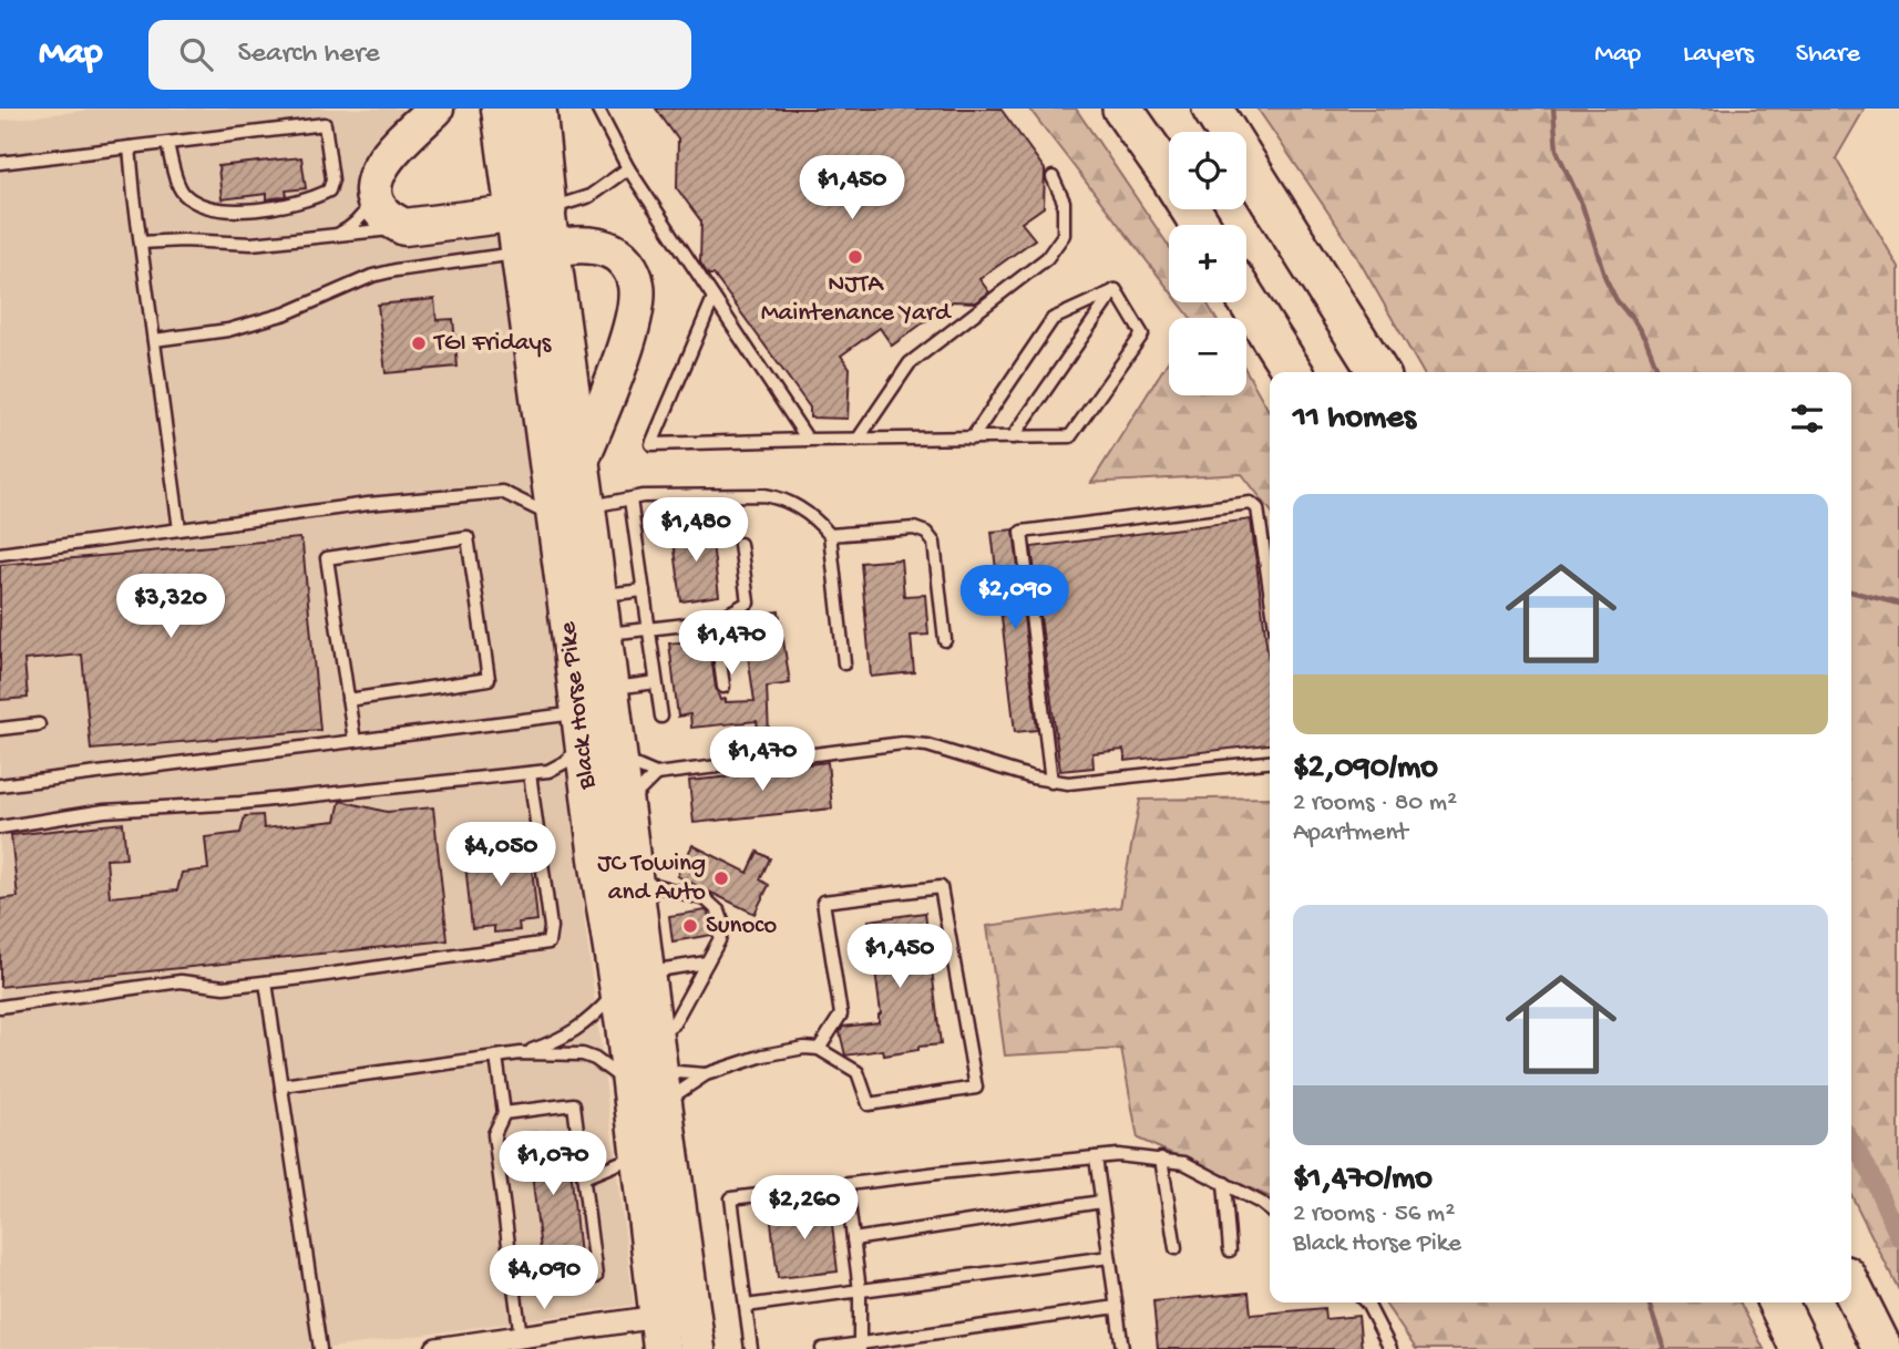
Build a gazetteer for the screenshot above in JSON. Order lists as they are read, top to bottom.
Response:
{
  "streets": {
    "highway": ["Black Horse Pike"]
  },
  "places": [
    "NJTA Maintenance Yard",
    "TGI Fridays",
    "JC Towing and Auto",
    "Sunoco"
  ],
  "page": {
    "header": "Map",
    "search": "Search here",
    "nav": ["Map", "Layers", "Share"],
    "map_buttons": ["+", "−"],
    "price": [
      "$1,450",
      "$1,480",
      "$2,090",
      "$3,320",
      "$1,470",
      "$1,470",
      "$4,050",
      "$1,450",
      "$1,070",
      "$2,260",
      "$4,090"
    ],
    "heading": "11 homes",
    "list": [
      {
        "name": "$2,090/mo",
        "note": "2 rooms · 80 m² · Apartment"
      },
      {
        "name": "$1,470/mo",
        "note": "2 rooms · 56 m² · Black Horse Pike"
      }
    ]
  }
}
